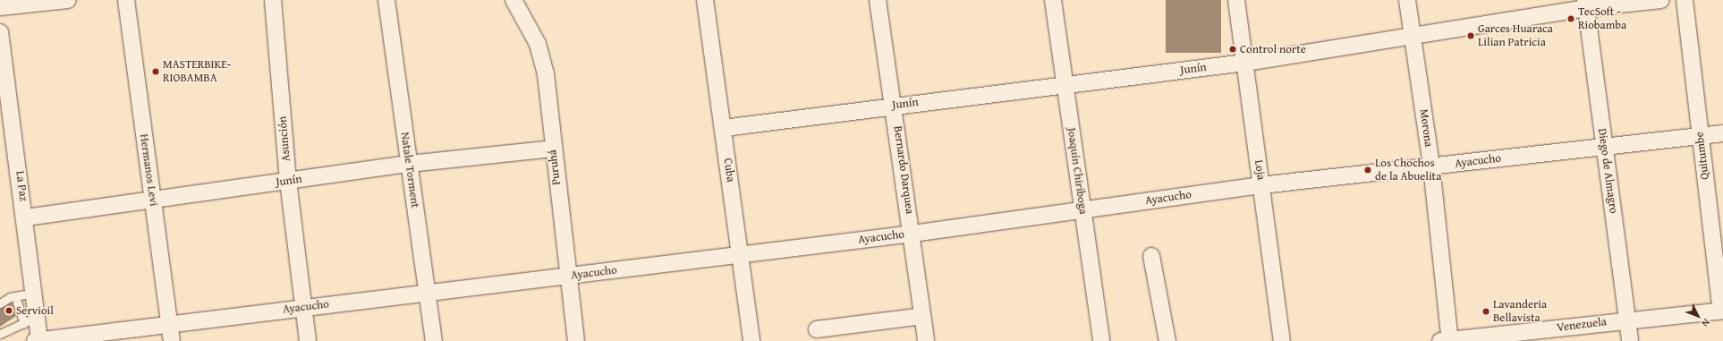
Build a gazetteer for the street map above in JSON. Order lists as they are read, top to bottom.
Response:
{
  "streets": {
    "street": [
      "Junín",
      "Morona",
      "Asunción",
      "Quitumbe",
      "Ayacucho",
      "Puruhá",
      "Hermanos Levi",
      "Natale Torment",
      "Cuba",
      "Bernardo Darquea",
      "Loja",
      "Joaquín Chiriboga",
      "Diego de Almagro",
      "La Paz",
      "Venezuela"
    ]
  },
  "crossings": [
    ["Junín", "Morona"],
    ["Junín", "Asunción"],
    ["Junín", "Puruhá"],
    ["Junín", "Hermanos Levi"],
    ["Junín", "Natale Torment"],
    ["Junín", "Cuba"],
    ["Junín", "Bernardo Darquea"],
    ["Junín", "Loja"],
    ["Junín", "Joaquín Chiriboga"],
    ["Junín", "Diego de Almagro"],
    ["Junín", "La Paz"],
    ["Morona", "Ayacucho"],
    ["Morona", "Venezuela"],
    ["Asunción", "Ayacucho"],
    ["Quitumbe", "Ayacucho"],
    ["Quitumbe", "Venezuela"],
    ["Ayacucho", "Puruhá"],
    ["Ayacucho", "Hermanos Levi"],
    ["Ayacucho", "Natale Torment"],
    ["Ayacucho", "Cuba"],
    ["Ayacucho", "Bernardo Darquea"],
    ["Ayacucho", "Loja"],
    ["Ayacucho", "Joaquín Chiriboga"],
    ["Ayacucho", "Diego de Almagro"],
    ["Ayacucho", "La Paz"],
    ["Diego de Almagro", "Venezuela"]
  ],
  "places": [
    "TecSoft - Riobamba",
    "Garces Huaraca Lilian Patricia",
    "Control norte",
    "MASTERBIKE- RIOBAMBA",
    "Los Chochos de la Abuelita",
    "Servioil",
    "Lavanderia Bellavista"
  ],
  "north": "bottom right"
}
